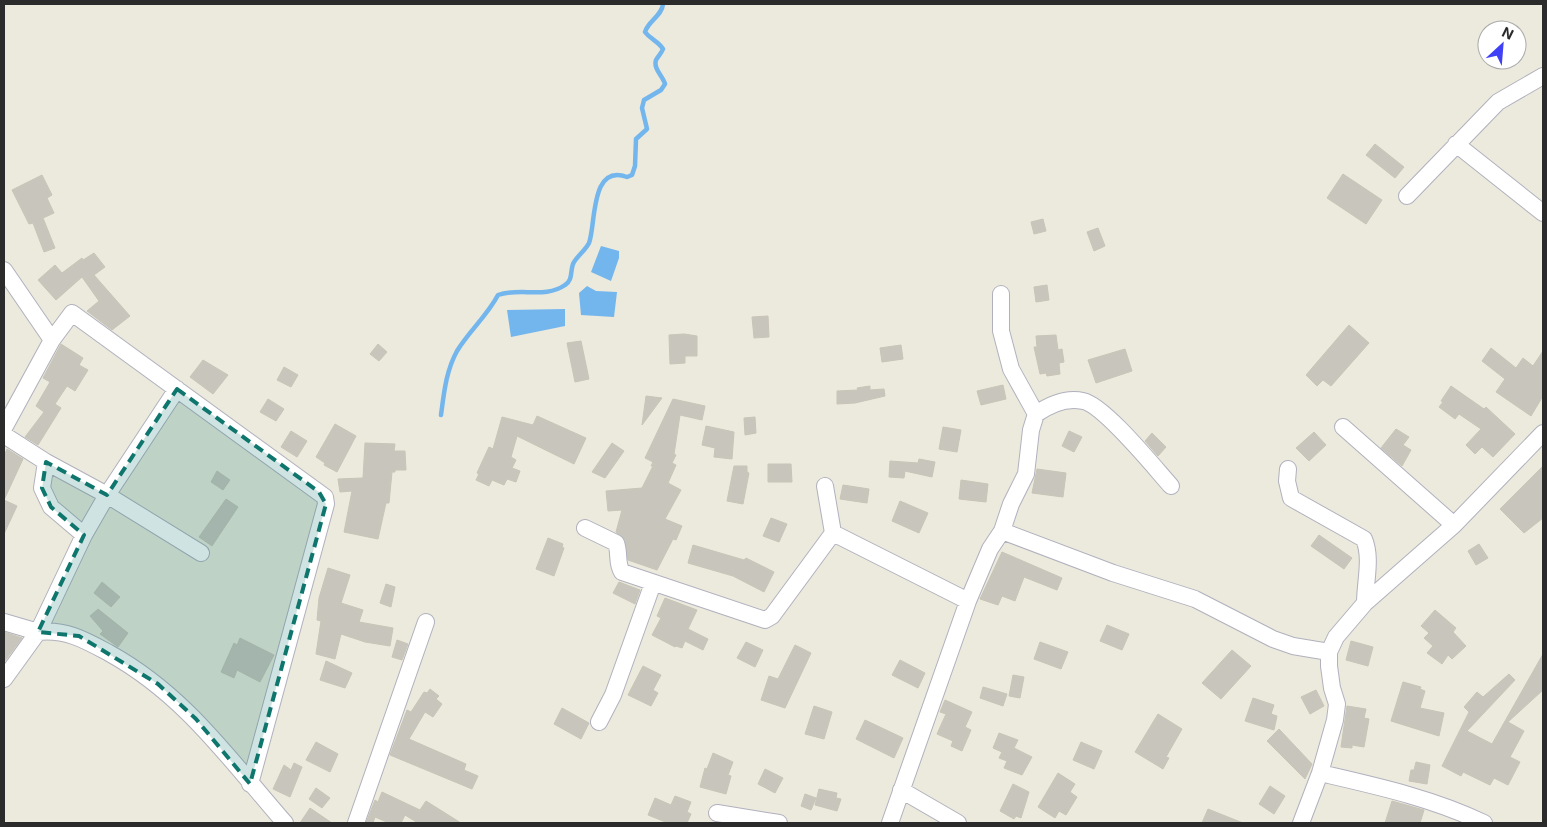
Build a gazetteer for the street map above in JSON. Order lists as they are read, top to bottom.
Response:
{
  "north": "top right"
}
